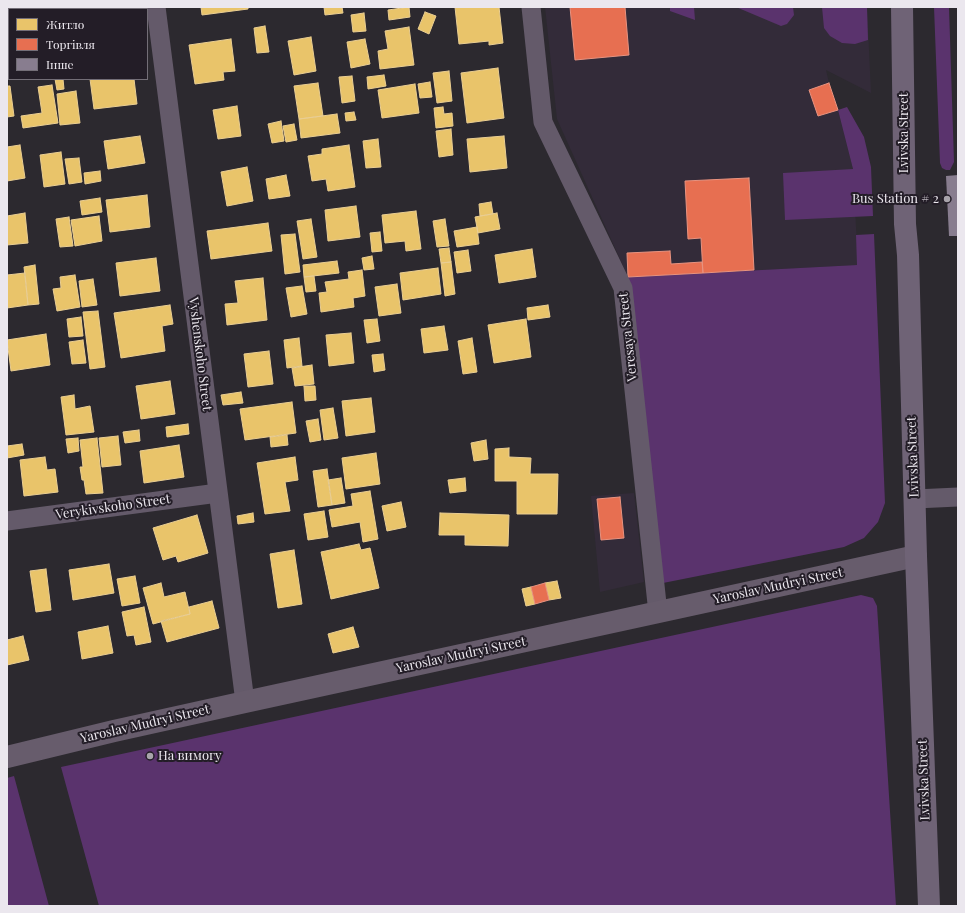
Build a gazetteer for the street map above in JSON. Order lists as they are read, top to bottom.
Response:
{
  "streets": {
    "main road": ["Lvivska Street", "Yaroslav Mudryi Street"],
    "street": ["Veresaya Street", "Vyshenskoho Street", "Verykivskoho Street"]
  },
  "crossings": [
    ["Lvivska Street", "Yaroslav Mudryi Street"],
    ["Veresaya Street", "Yaroslav Mudryi Street"],
    ["Vyshenskoho Street", "Verykivskoho Street"],
    ["Vyshenskoho Street", "Yaroslav Mudryi Street"]
  ],
  "places": ["Bus Station # 2", "На вимогу"],
  "legend": ["Житло", "Торгівля", "Інше"]
}
